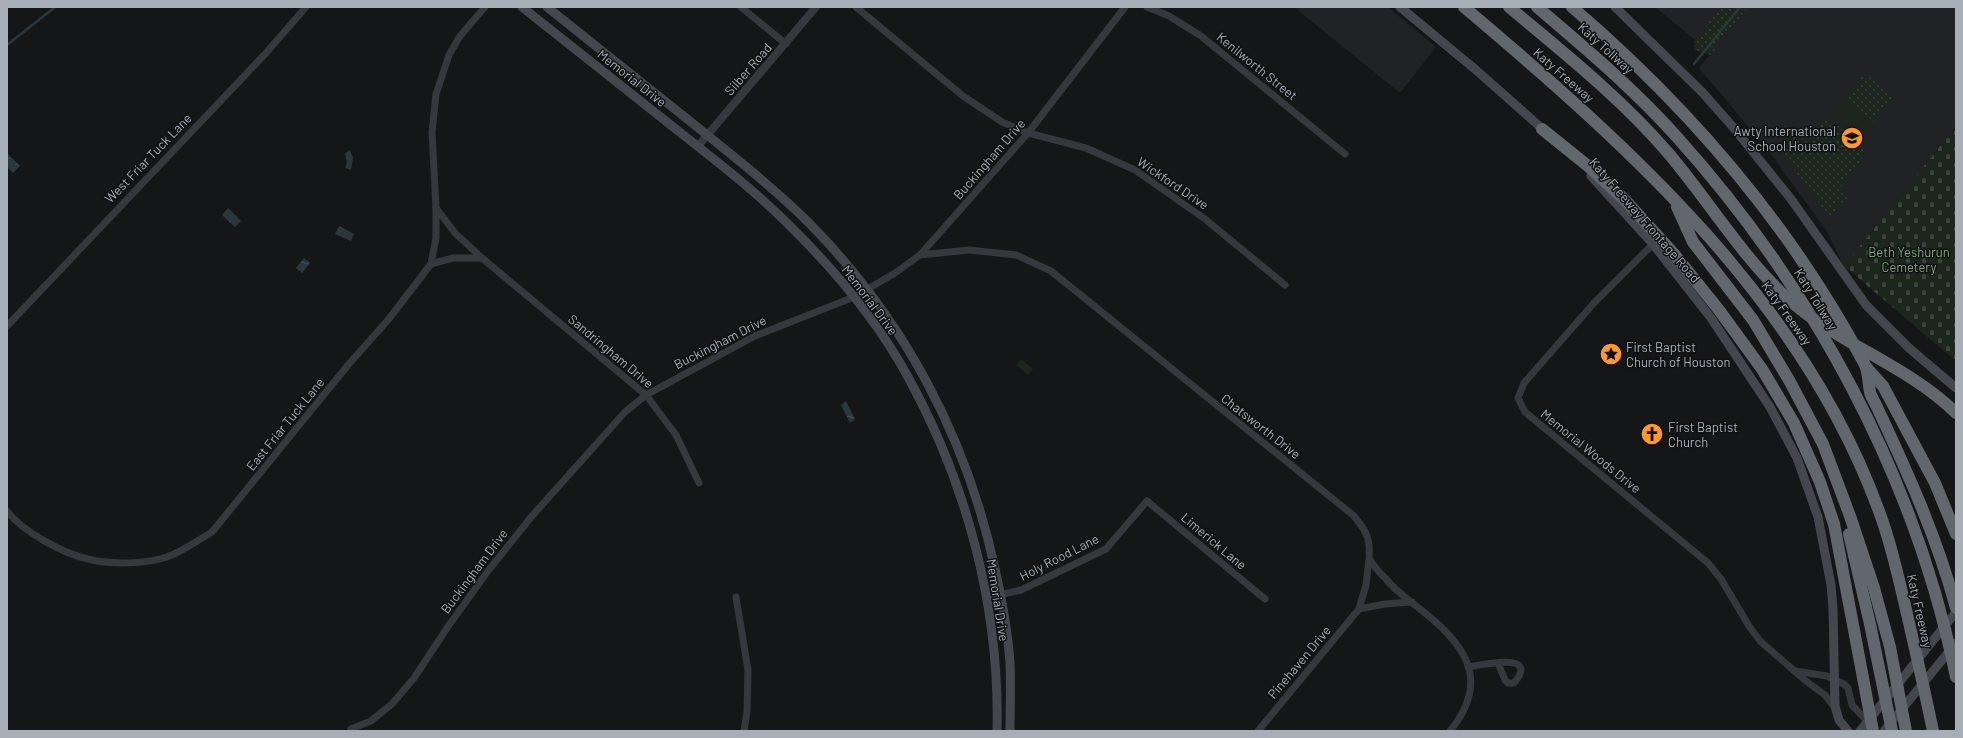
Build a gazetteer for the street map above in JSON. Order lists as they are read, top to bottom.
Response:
{
  "streets": {
    "highway": ["Katy Tollway", "Katy Freeway"],
    "main road": ["Memorial Drive", "Katy Freeway Frontage Road"],
    "street": [
      "Kenilworth Street",
      "Silber Road",
      "West Friar Tuck Lane",
      "Buckingham Drive",
      "Wickford Drive",
      "Sandringham Drive",
      "East Friar Tuck Lane",
      "Chatsworth Drive",
      "Memorial Woods Drive",
      "Limerick Lane",
      "Holy Rood Lane",
      "Pinehaven Drive"
    ]
  },
  "crossings": [
    ["Silber Road", "Memorial Drive"],
    ["Memorial Drive", "Buckingham Drive"],
    ["Memorial Drive", "Holy Rood Lane"],
    ["Buckingham Drive", "Wickford Drive"],
    ["Buckingham Drive", "Sandringham Drive"],
    ["Buckingham Drive", "Chatsworth Drive"],
    ["Katy Freeway Frontage Road", "Memorial Woods Drive"],
    ["Sandringham Drive", "East Friar Tuck Lane"],
    ["Chatsworth Drive", "Pinehaven Drive"],
    ["Limerick Lane", "Holy Rood Lane"]
  ],
  "parks": ["Beth Yeshurun Cemetery"],
  "places": {
    "school or university": ["Awty International School Houston"],
    "place": ["First Baptist Church of Houston"],
    "church": ["First Baptist Church"]
  }
}
